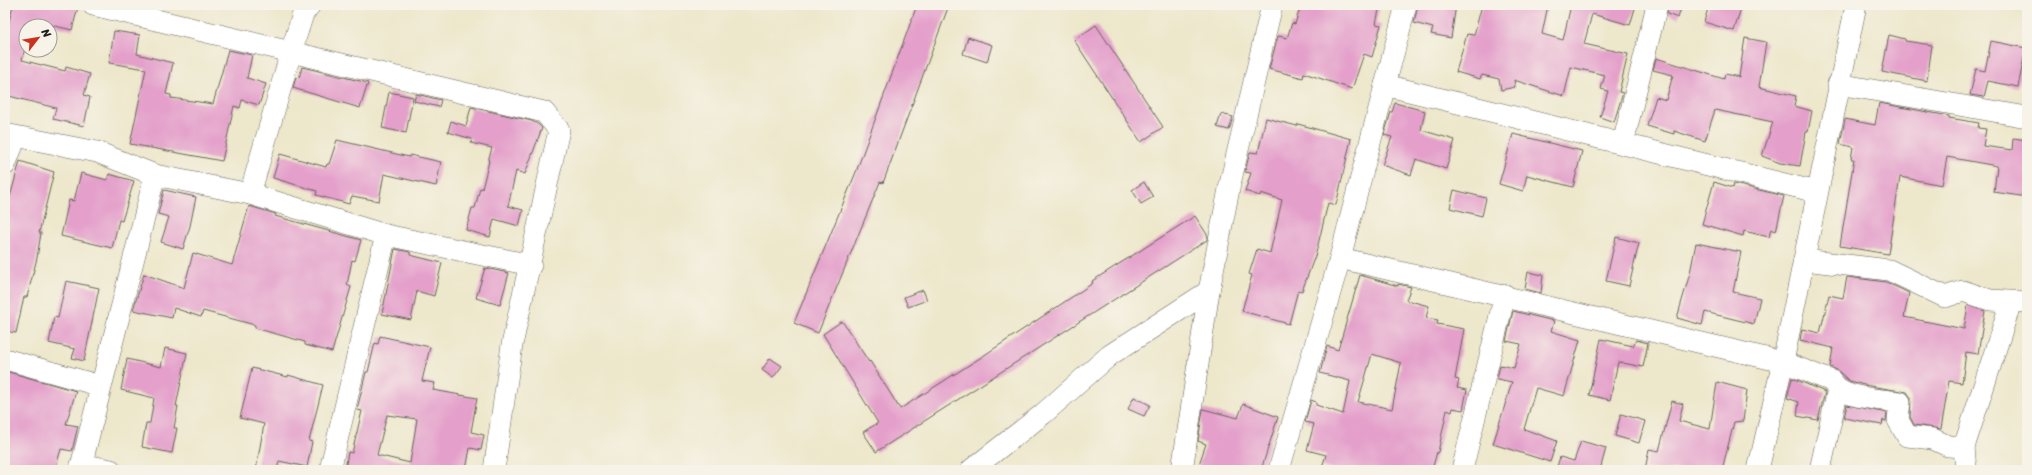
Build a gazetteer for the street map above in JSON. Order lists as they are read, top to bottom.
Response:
{
  "north": "top right"
}
